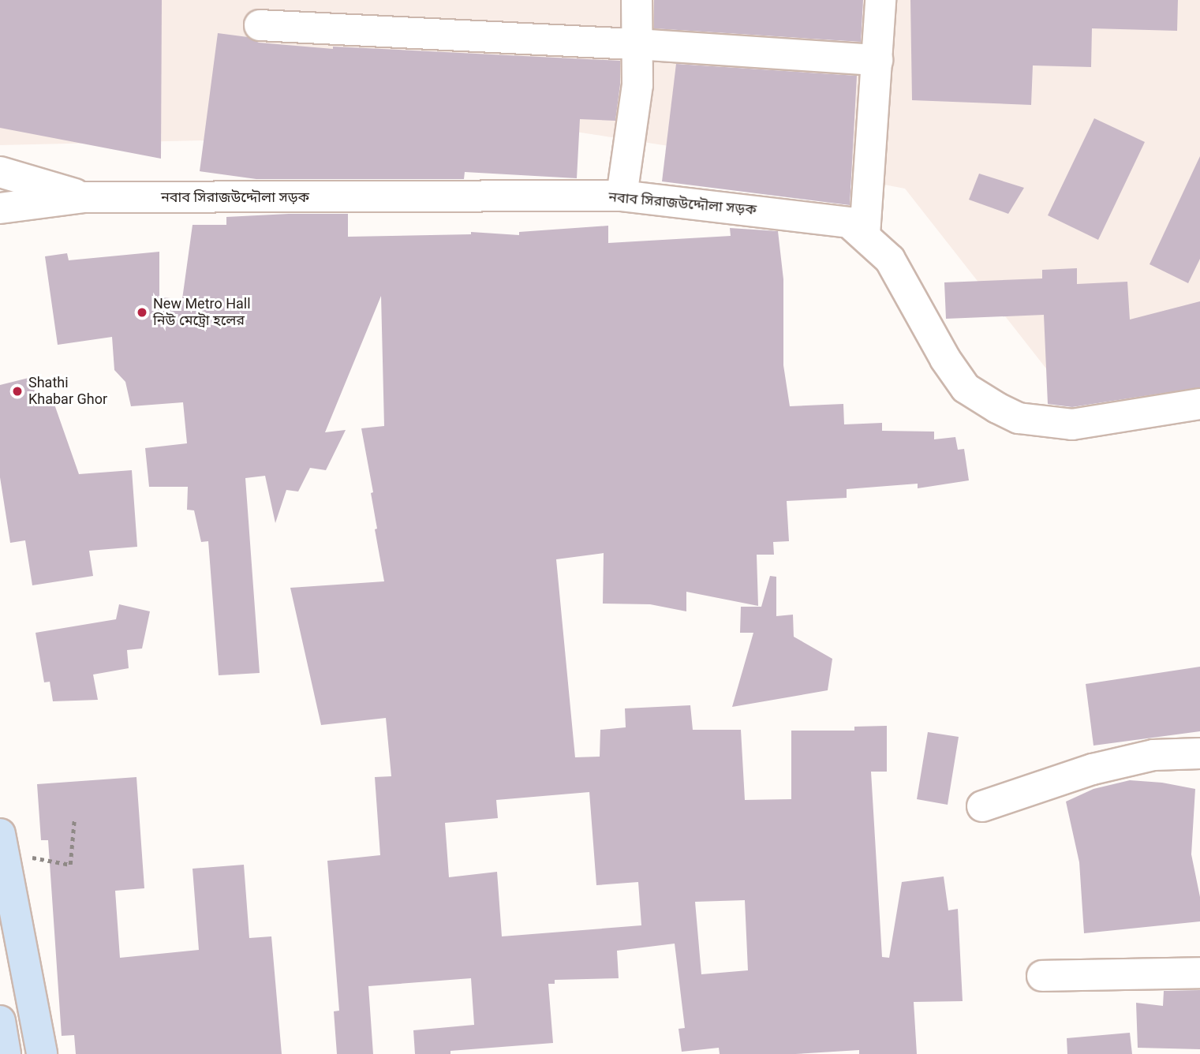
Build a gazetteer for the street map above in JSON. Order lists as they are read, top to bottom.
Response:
{
  "streets": {
    "street": ["নবাব সিরাজউদ্দৌলা সড়ক"]
  },
  "places": ["New Metro Hall নিউ মেট্রো হলের", "Shathi Khabar Ghor"]
}
